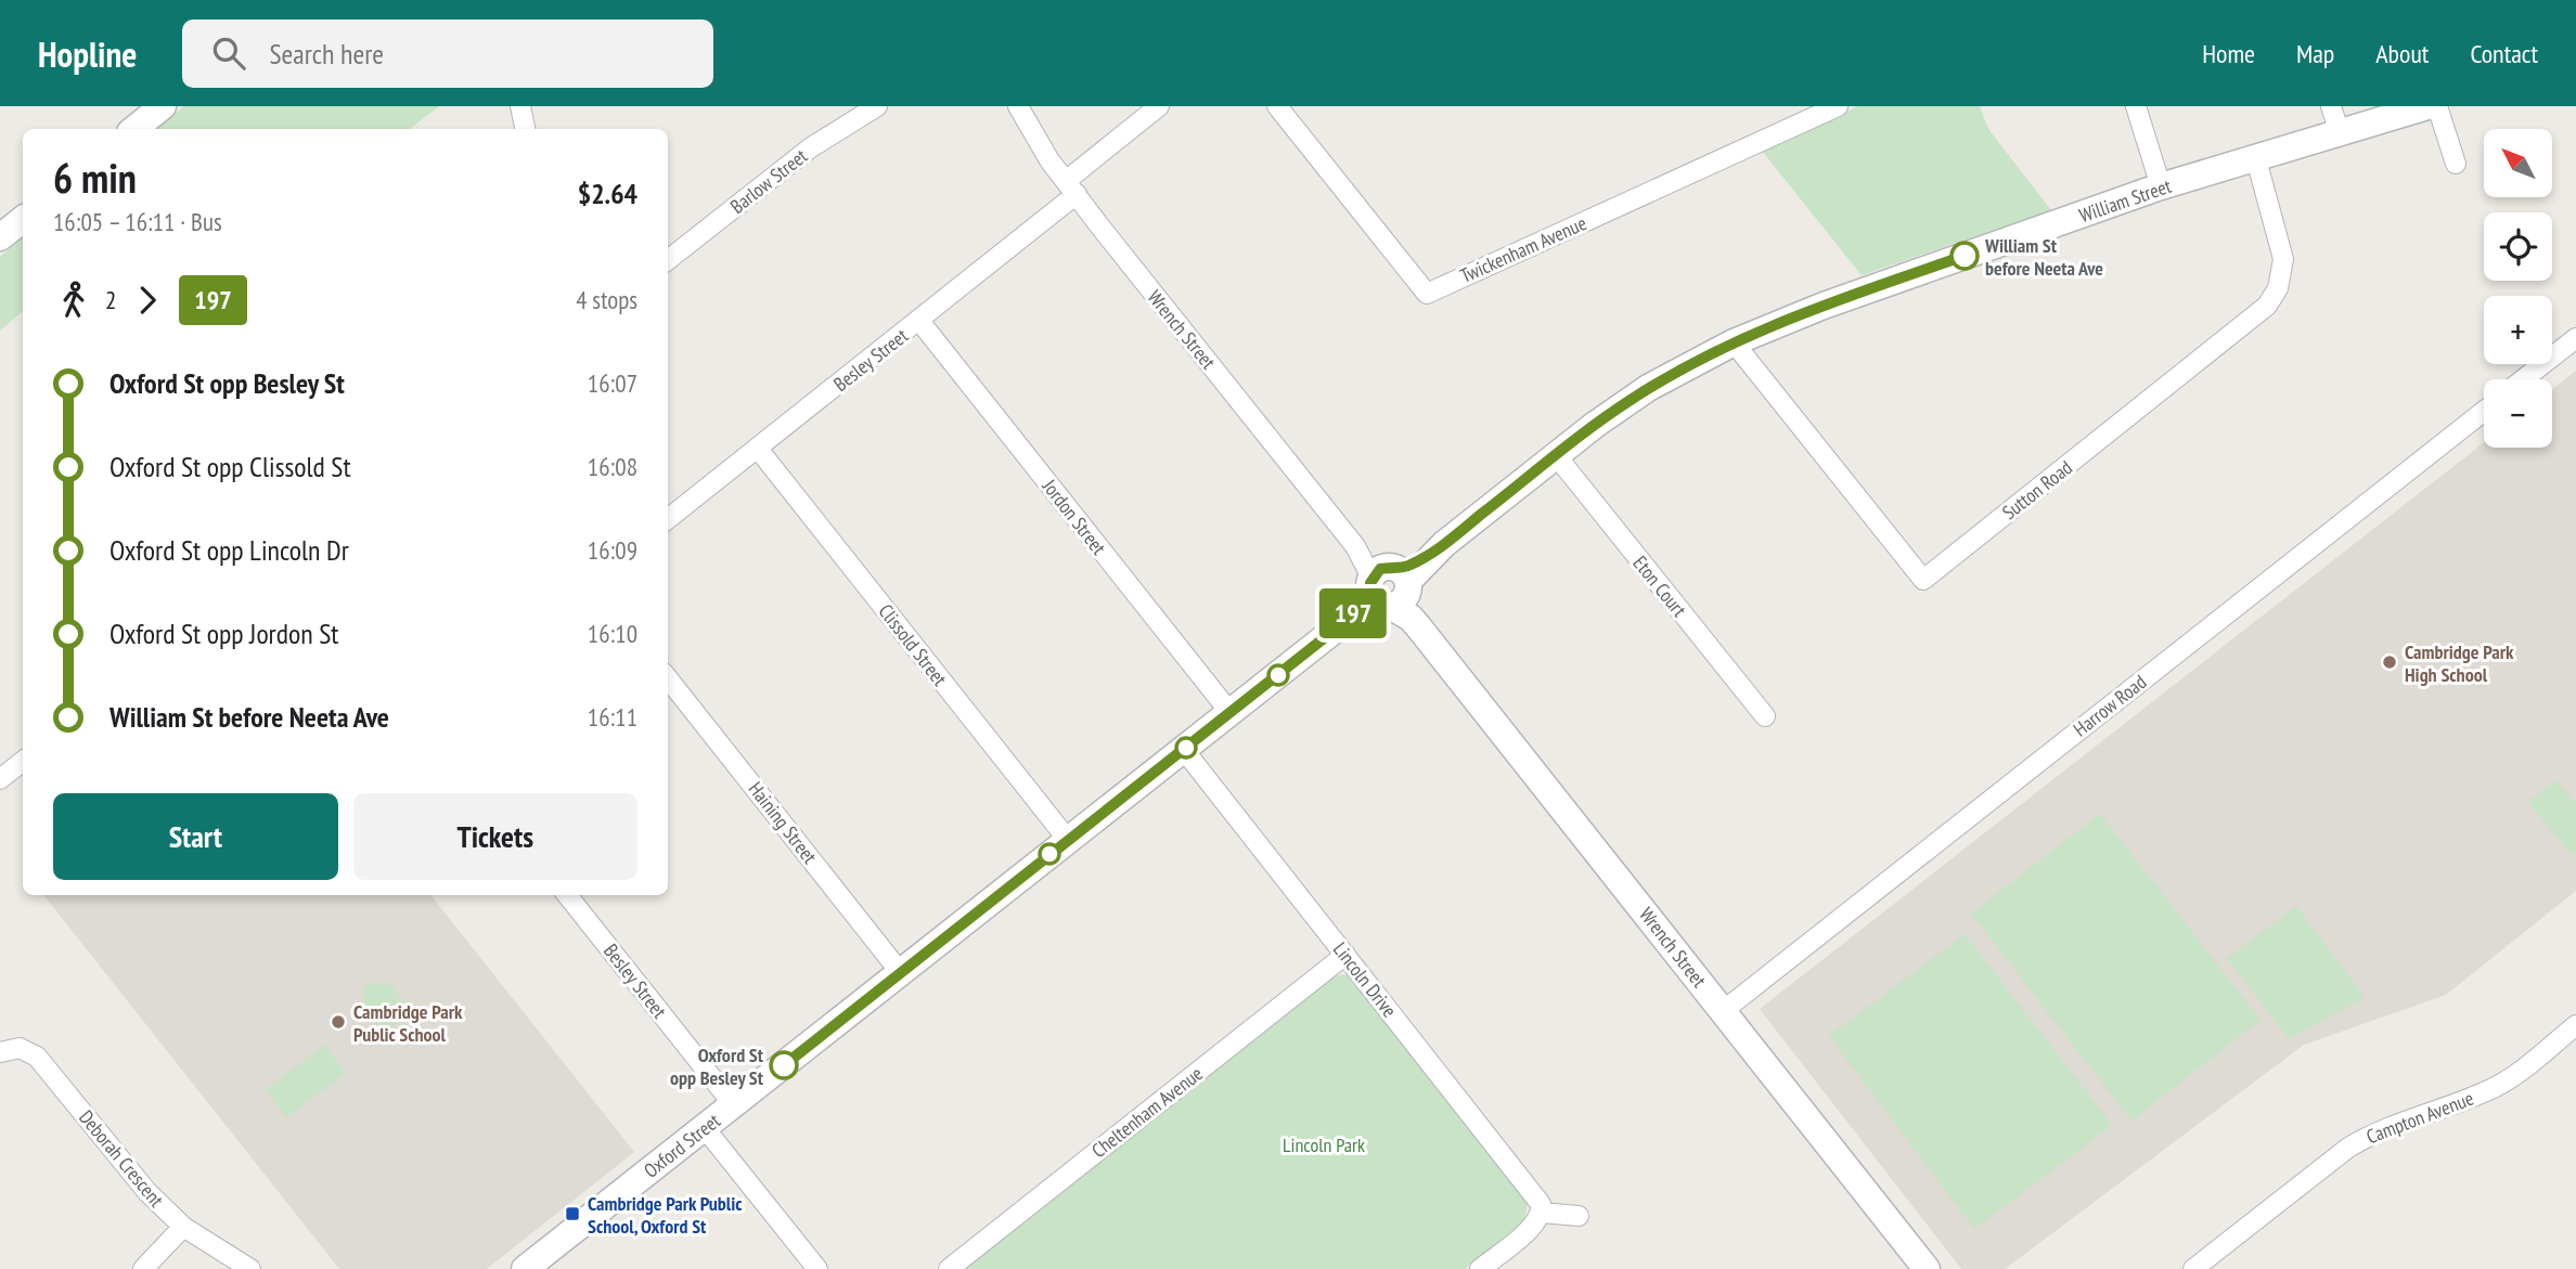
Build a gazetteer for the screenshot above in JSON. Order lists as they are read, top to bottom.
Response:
{
  "streets": {
    "street": [
      "Barlow Street",
      "William Street",
      "Twickenham Avenue",
      "Wrench Street",
      "Besley Street",
      "Sutton Road",
      "Jordon Street",
      "Eton Court",
      "Clissold Street",
      "Harrow Road",
      "Haining Street",
      "Lincoln Drive",
      "Cheltenham Avenue",
      "Campton Avenue",
      "Oxford Street",
      "Deborah Crescent"
    ]
  },
  "crossings": [
    ["William Street", "Wrench Street"],
    ["William Street", "Sutton Road"],
    ["William Street", "Eton Court"],
    ["William Street", "Oxford Street"],
    ["Wrench Street", "Besley Street"],
    ["Wrench Street", "Harrow Road"],
    ["Wrench Street", "Oxford Street"],
    ["Besley Street", "Jordon Street"],
    ["Besley Street", "Clissold Street"],
    ["Besley Street", "Oxford Street"],
    ["Jordon Street", "Oxford Street"],
    ["Clissold Street", "Oxford Street"],
    ["Haining Street", "Oxford Street"],
    ["Lincoln Drive", "Cheltenham Avenue"],
    ["Lincoln Drive", "Oxford Street"]
  ],
  "parks": ["Lincoln Park"],
  "places": {
    "other": [
      "William St before Neeta Ave",
      "Cambridge Park High School",
      "Cambridge Park Public School",
      "Oxford St opp Besley St"
    ],
    "transit": ["Cambridge Park Public School, Oxford St"]
  },
  "lines": ["bus line 197"],
  "north": "top left",
  "page": {
    "header": "Hopline",
    "search": "Search here",
    "nav": [
      "Home",
      "Map",
      "About",
      "Contact"
    ],
    "on_map": "197",
    "map_buttons": ["+", "−"],
    "heading": ["6 min", "16:05 – 16:11 · Bus", "$2.64"],
    "legs": ["2", "197", "4 stops"],
    "list": [
      {
        "name": "Oxford St opp Besley St",
        "value": "16:07"
      },
      {
        "name": "Oxford St opp Clissold St",
        "value": "16:08"
      },
      {
        "name": "Oxford St opp Lincoln Dr",
        "value": "16:09"
      },
      {
        "name": "Oxford St opp Jordon St",
        "value": "16:10"
      },
      {
        "name": "William St before Neeta Ave",
        "value": "16:11"
      }
    ],
    "buttons": ["Start", "Tickets"]
  }
}
